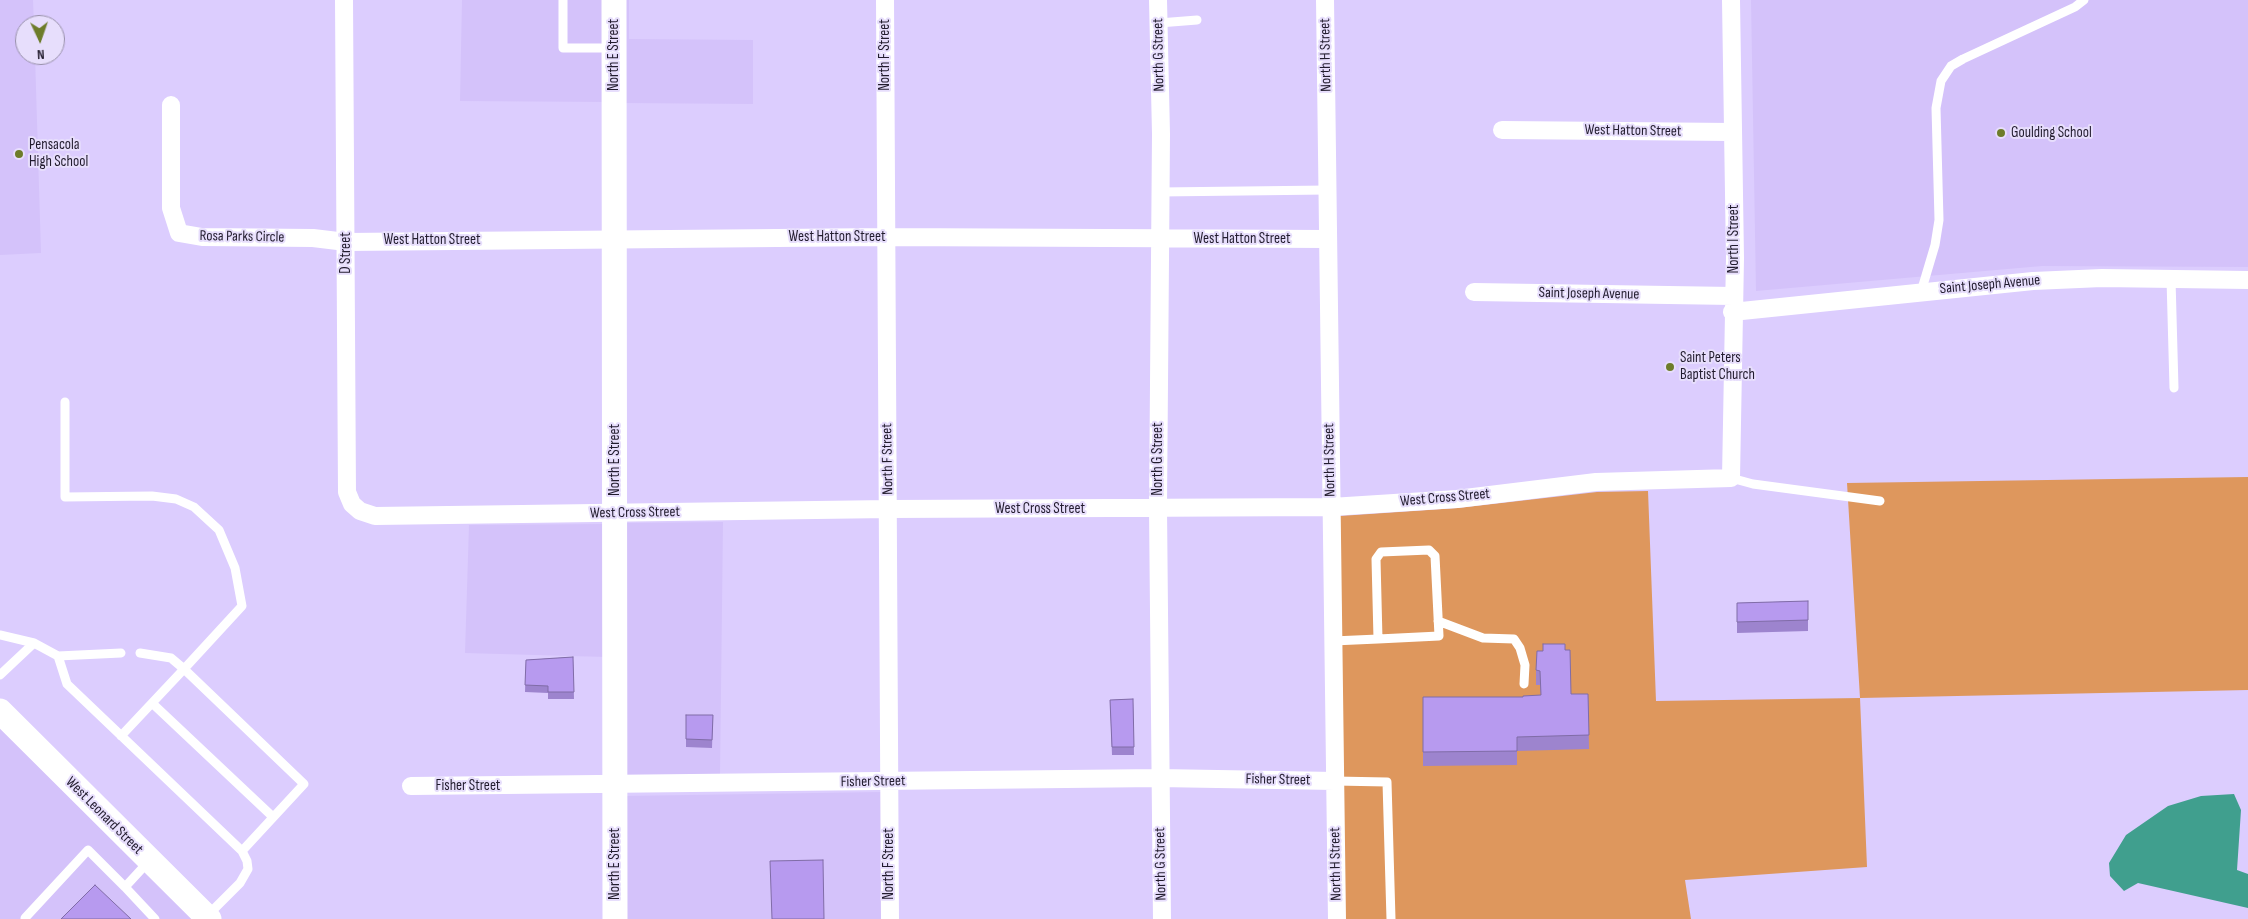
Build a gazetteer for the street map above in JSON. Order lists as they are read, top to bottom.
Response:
{
  "streets": {
    "street": [
      "North E Street",
      "North F Street",
      "North G Street",
      "North H Street",
      "West Hatton Street",
      "Rosa Parks Circle",
      "North I Street",
      "D Street",
      "Saint Joseph Avenue",
      "West Cross Street",
      "Fisher Street",
      "West Leonard Street"
    ]
  },
  "crossings": [
    ["North E Street", "West Hatton Street"],
    ["North E Street", "West Cross Street"],
    ["North E Street", "Fisher Street"],
    ["North F Street", "West Hatton Street"],
    ["North F Street", "West Cross Street"],
    ["North F Street", "Fisher Street"],
    ["North G Street", "West Hatton Street"],
    ["North G Street", "West Cross Street"],
    ["North G Street", "Fisher Street"],
    ["North H Street", "West Hatton Street"],
    ["North H Street", "West Cross Street"],
    ["North H Street", "Fisher Street"],
    ["West Hatton Street", "Rosa Parks Circle"],
    ["West Hatton Street", "North I Street"],
    ["West Hatton Street", "D Street"],
    ["Rosa Parks Circle", "D Street"],
    ["North I Street", "Saint Joseph Avenue"],
    ["North I Street", "West Cross Street"],
    ["D Street", "West Cross Street"]
  ],
  "places": ["Goulding School", "Pensacola High School", "Saint Peters Baptist Church"],
  "north": "bottom"
}
